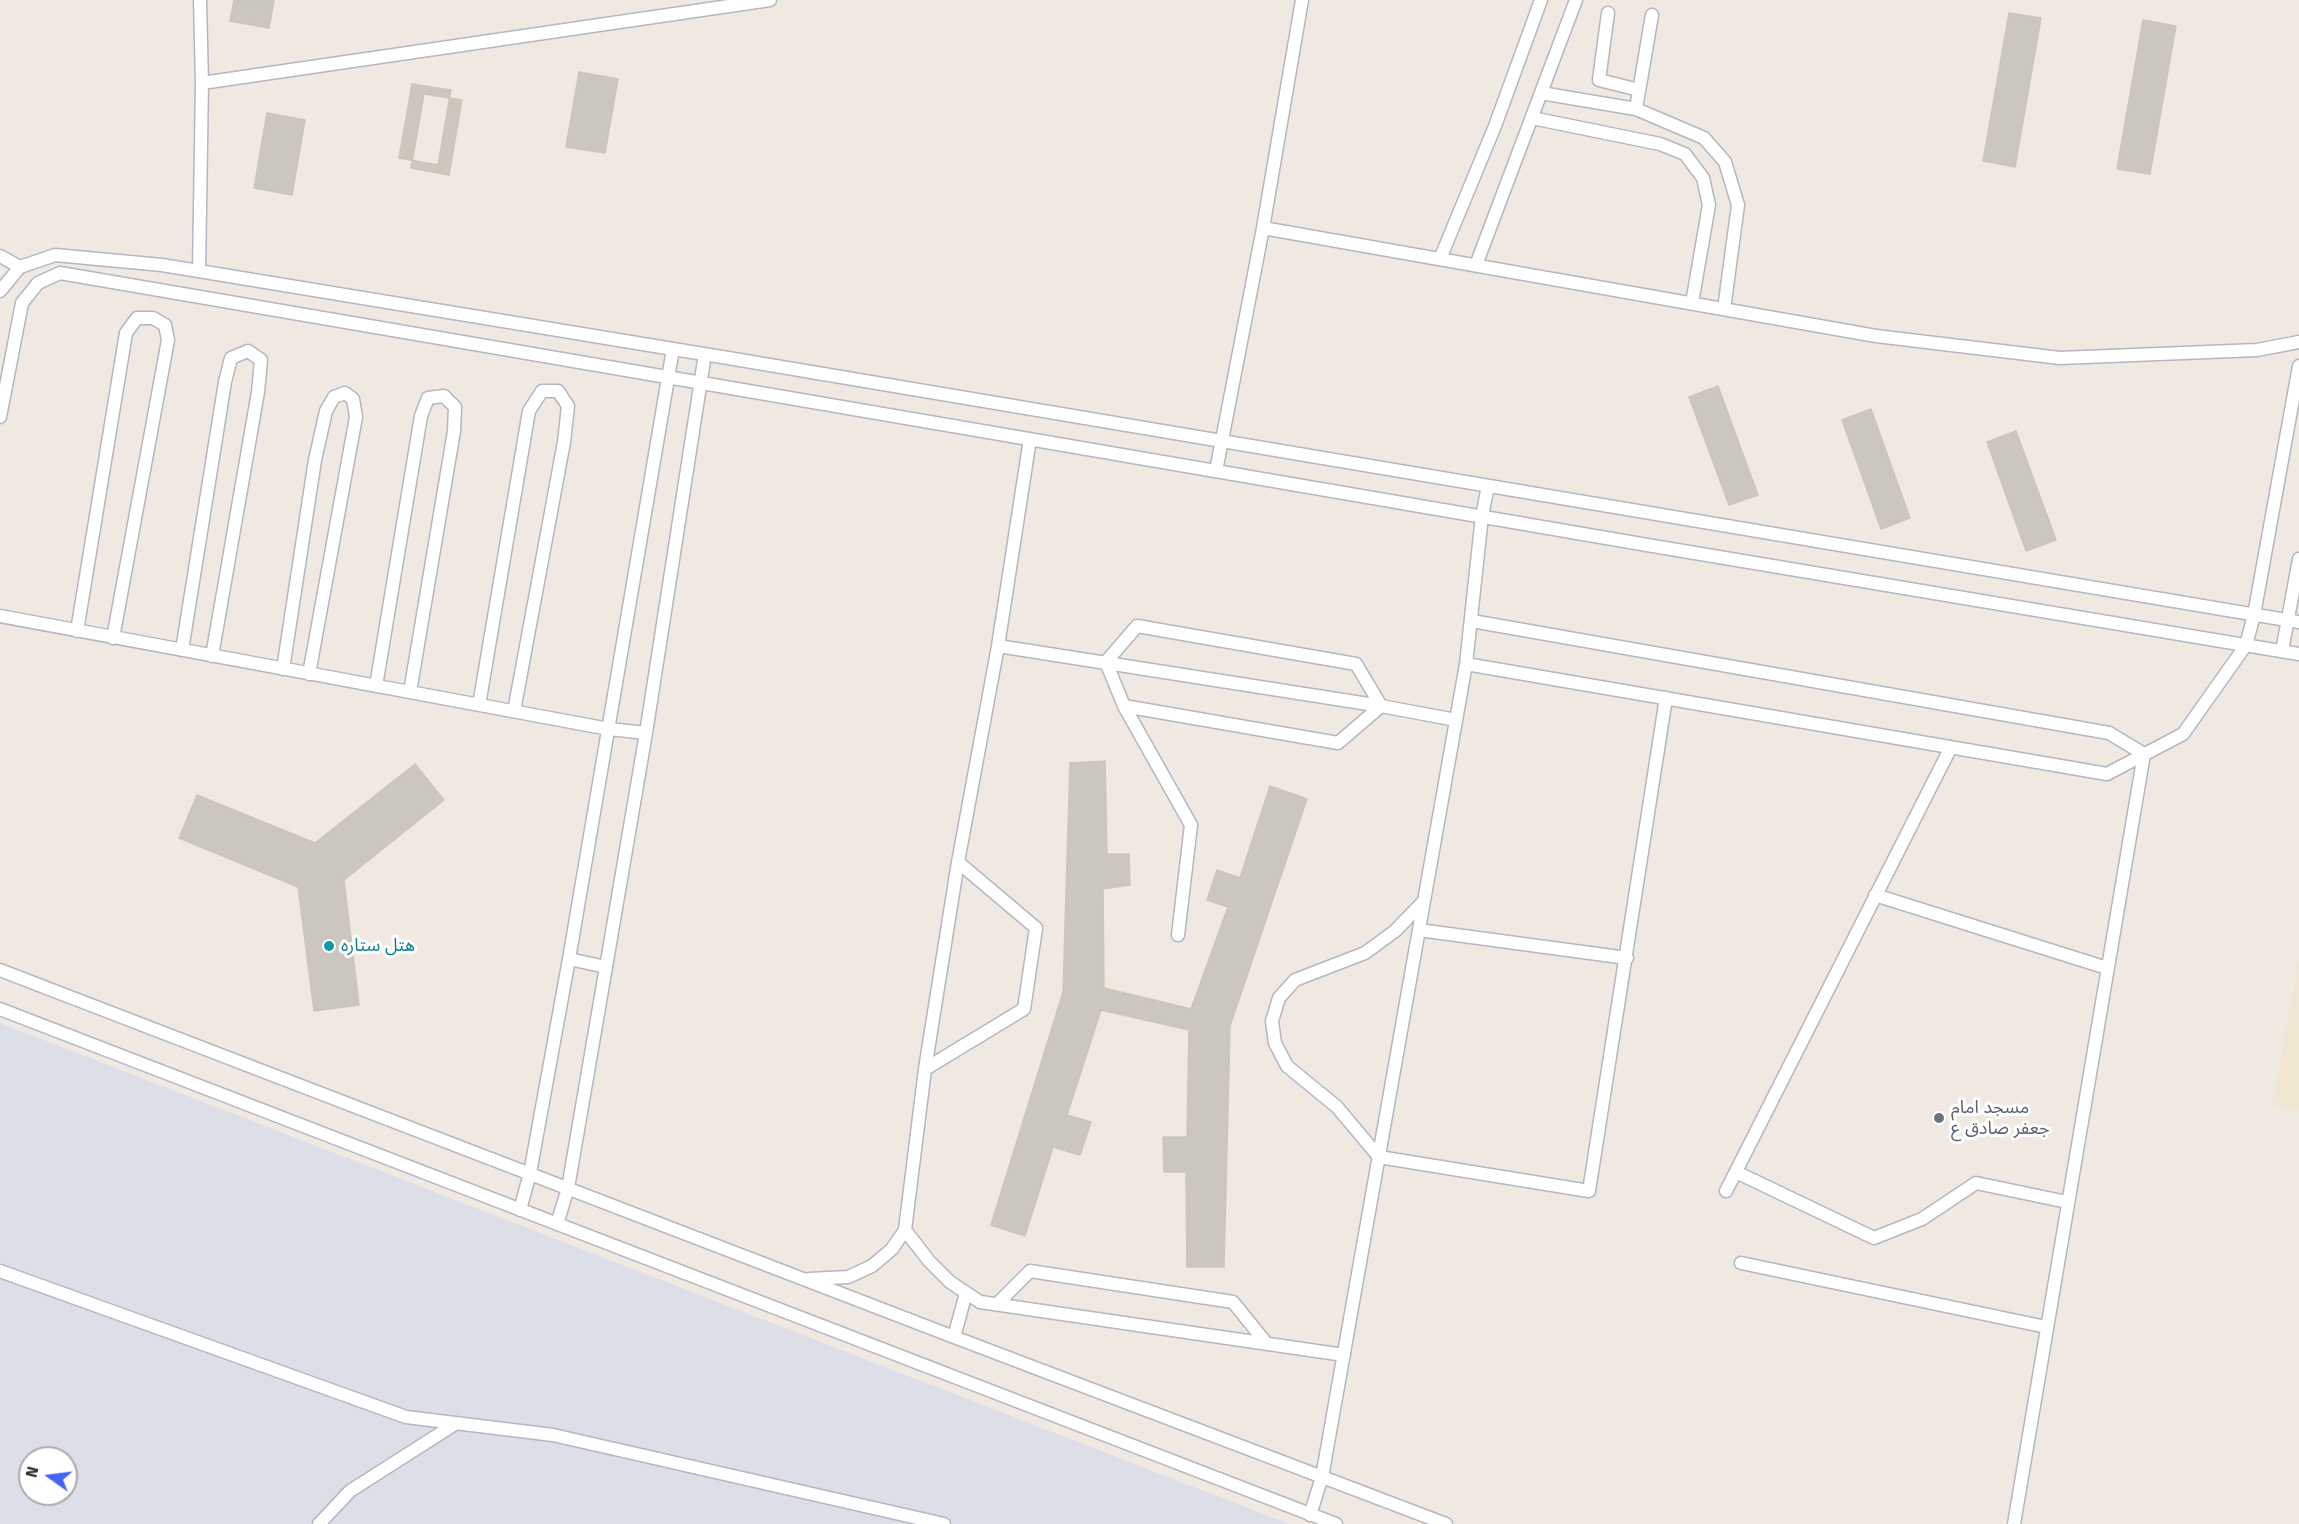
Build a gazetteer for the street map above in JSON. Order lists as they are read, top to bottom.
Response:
{
  "places": ["هتل ستاره", "مسجد امام جعفر صادق ع"],
  "north": "left"
}
